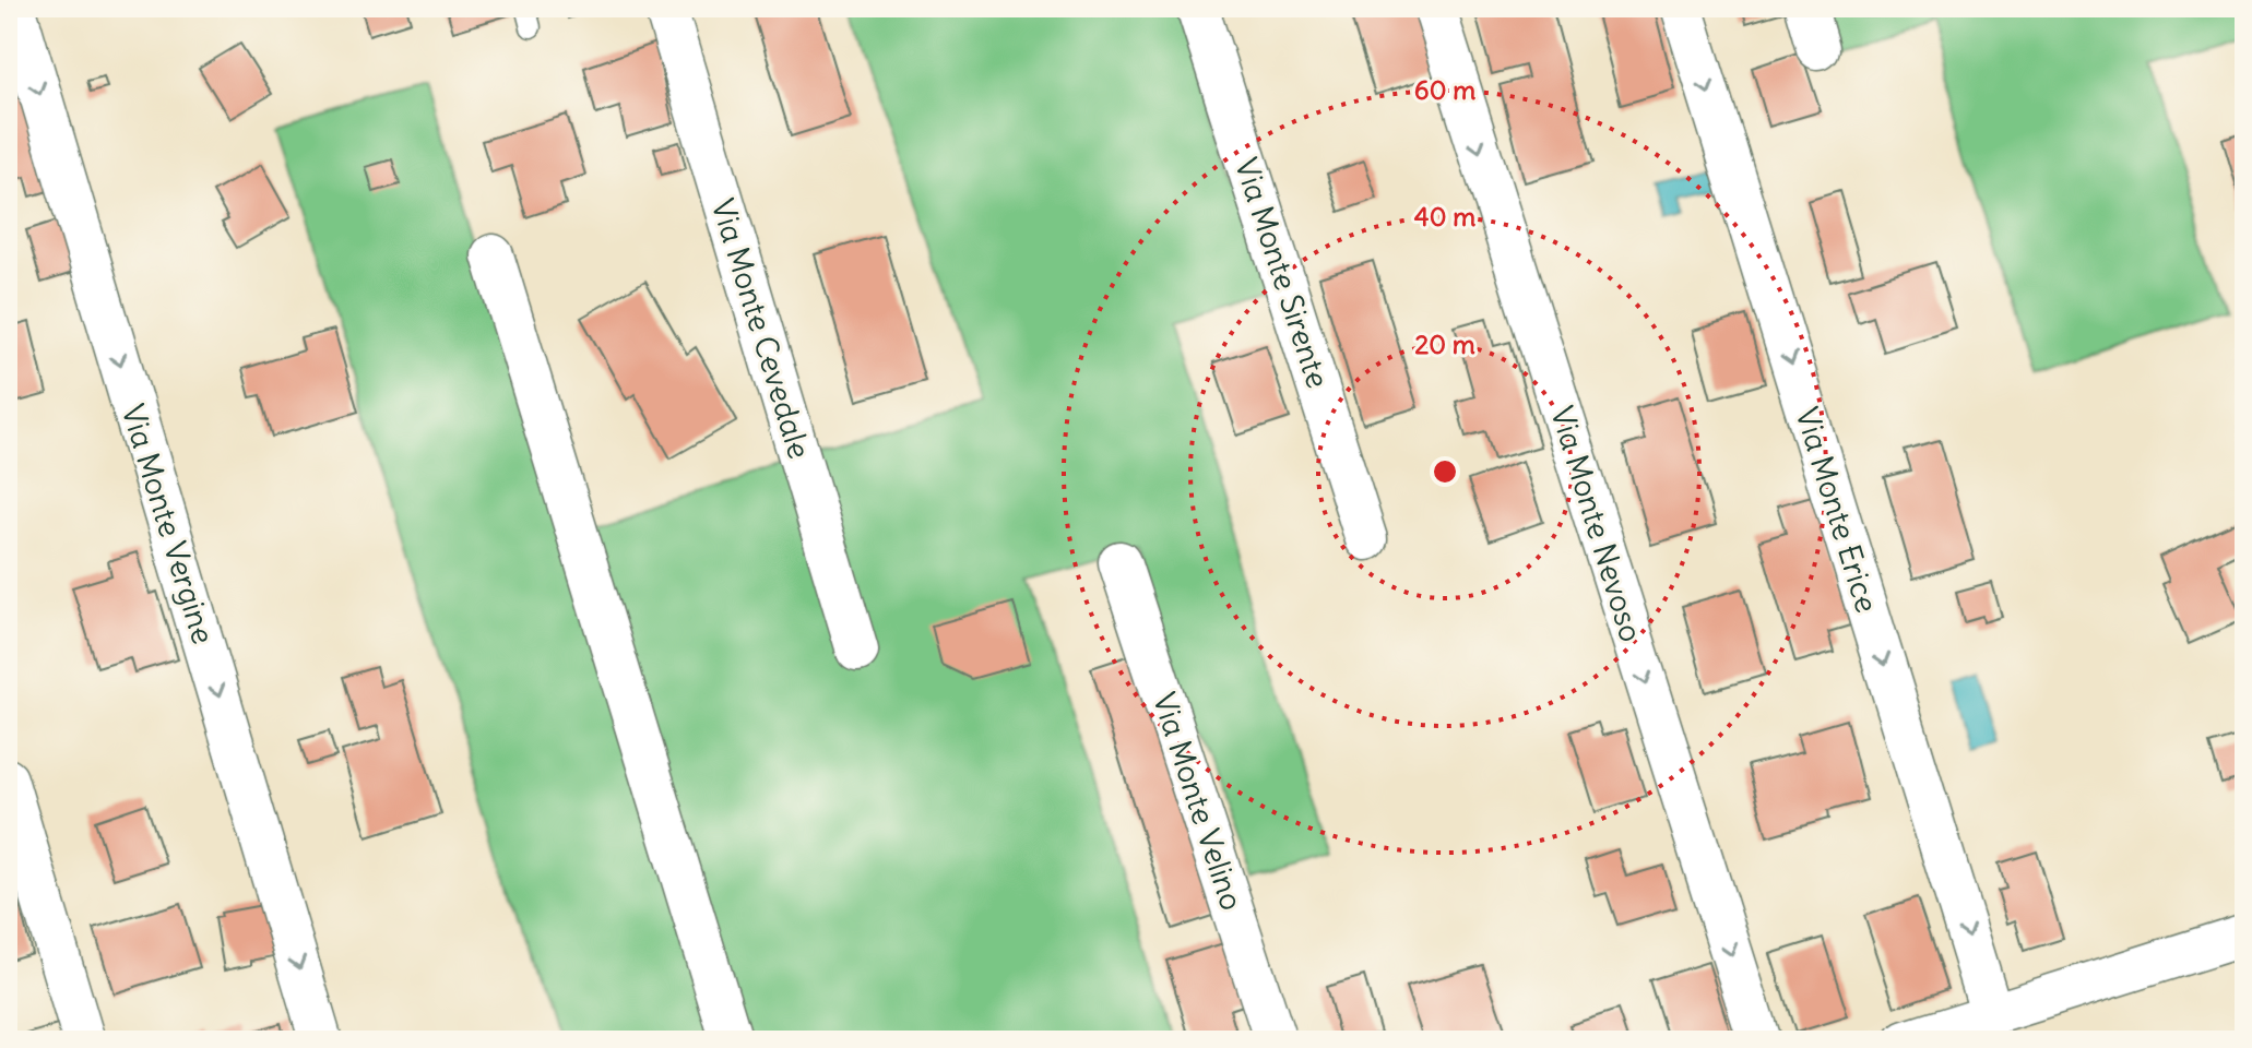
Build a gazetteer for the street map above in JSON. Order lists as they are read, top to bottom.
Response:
{
  "streets": {
    "street": [
      "Via Monte Sirente",
      "Via Monte Cevedale",
      "Via Monte Erice",
      "Via Monte Vergine",
      "Via Monte Nevoso",
      "Via Monte Velino"
    ]
  },
  "one_way": ["Via Monte Erice", "Via Monte Vergine", "Via Monte Nevoso"],
  "rings": ["60 m", "40 m", "20 m"]
}
